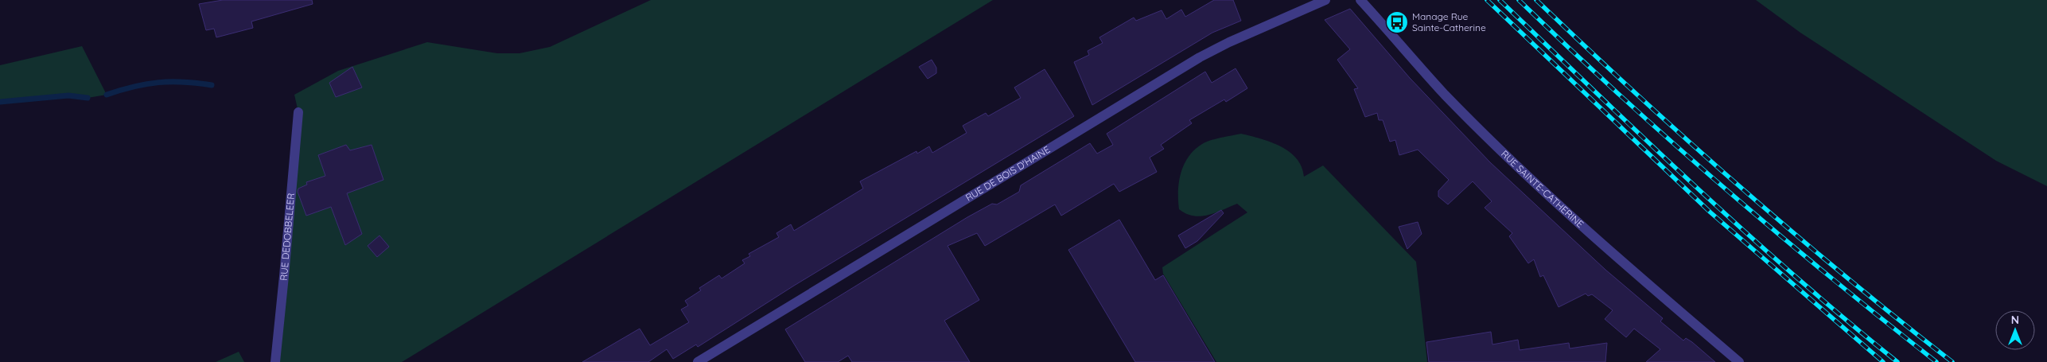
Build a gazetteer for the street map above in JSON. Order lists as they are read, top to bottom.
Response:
{
  "streets": {
    "street": ["RUE DE BOIS D'HAINE", "RUE SAINTE-CATHERINE", "RUE DEDOBBELEER"]
  },
  "places": {
    "bus stop": ["Manage Rue Sainte-Catherine"]
  },
  "north": "top"
}
